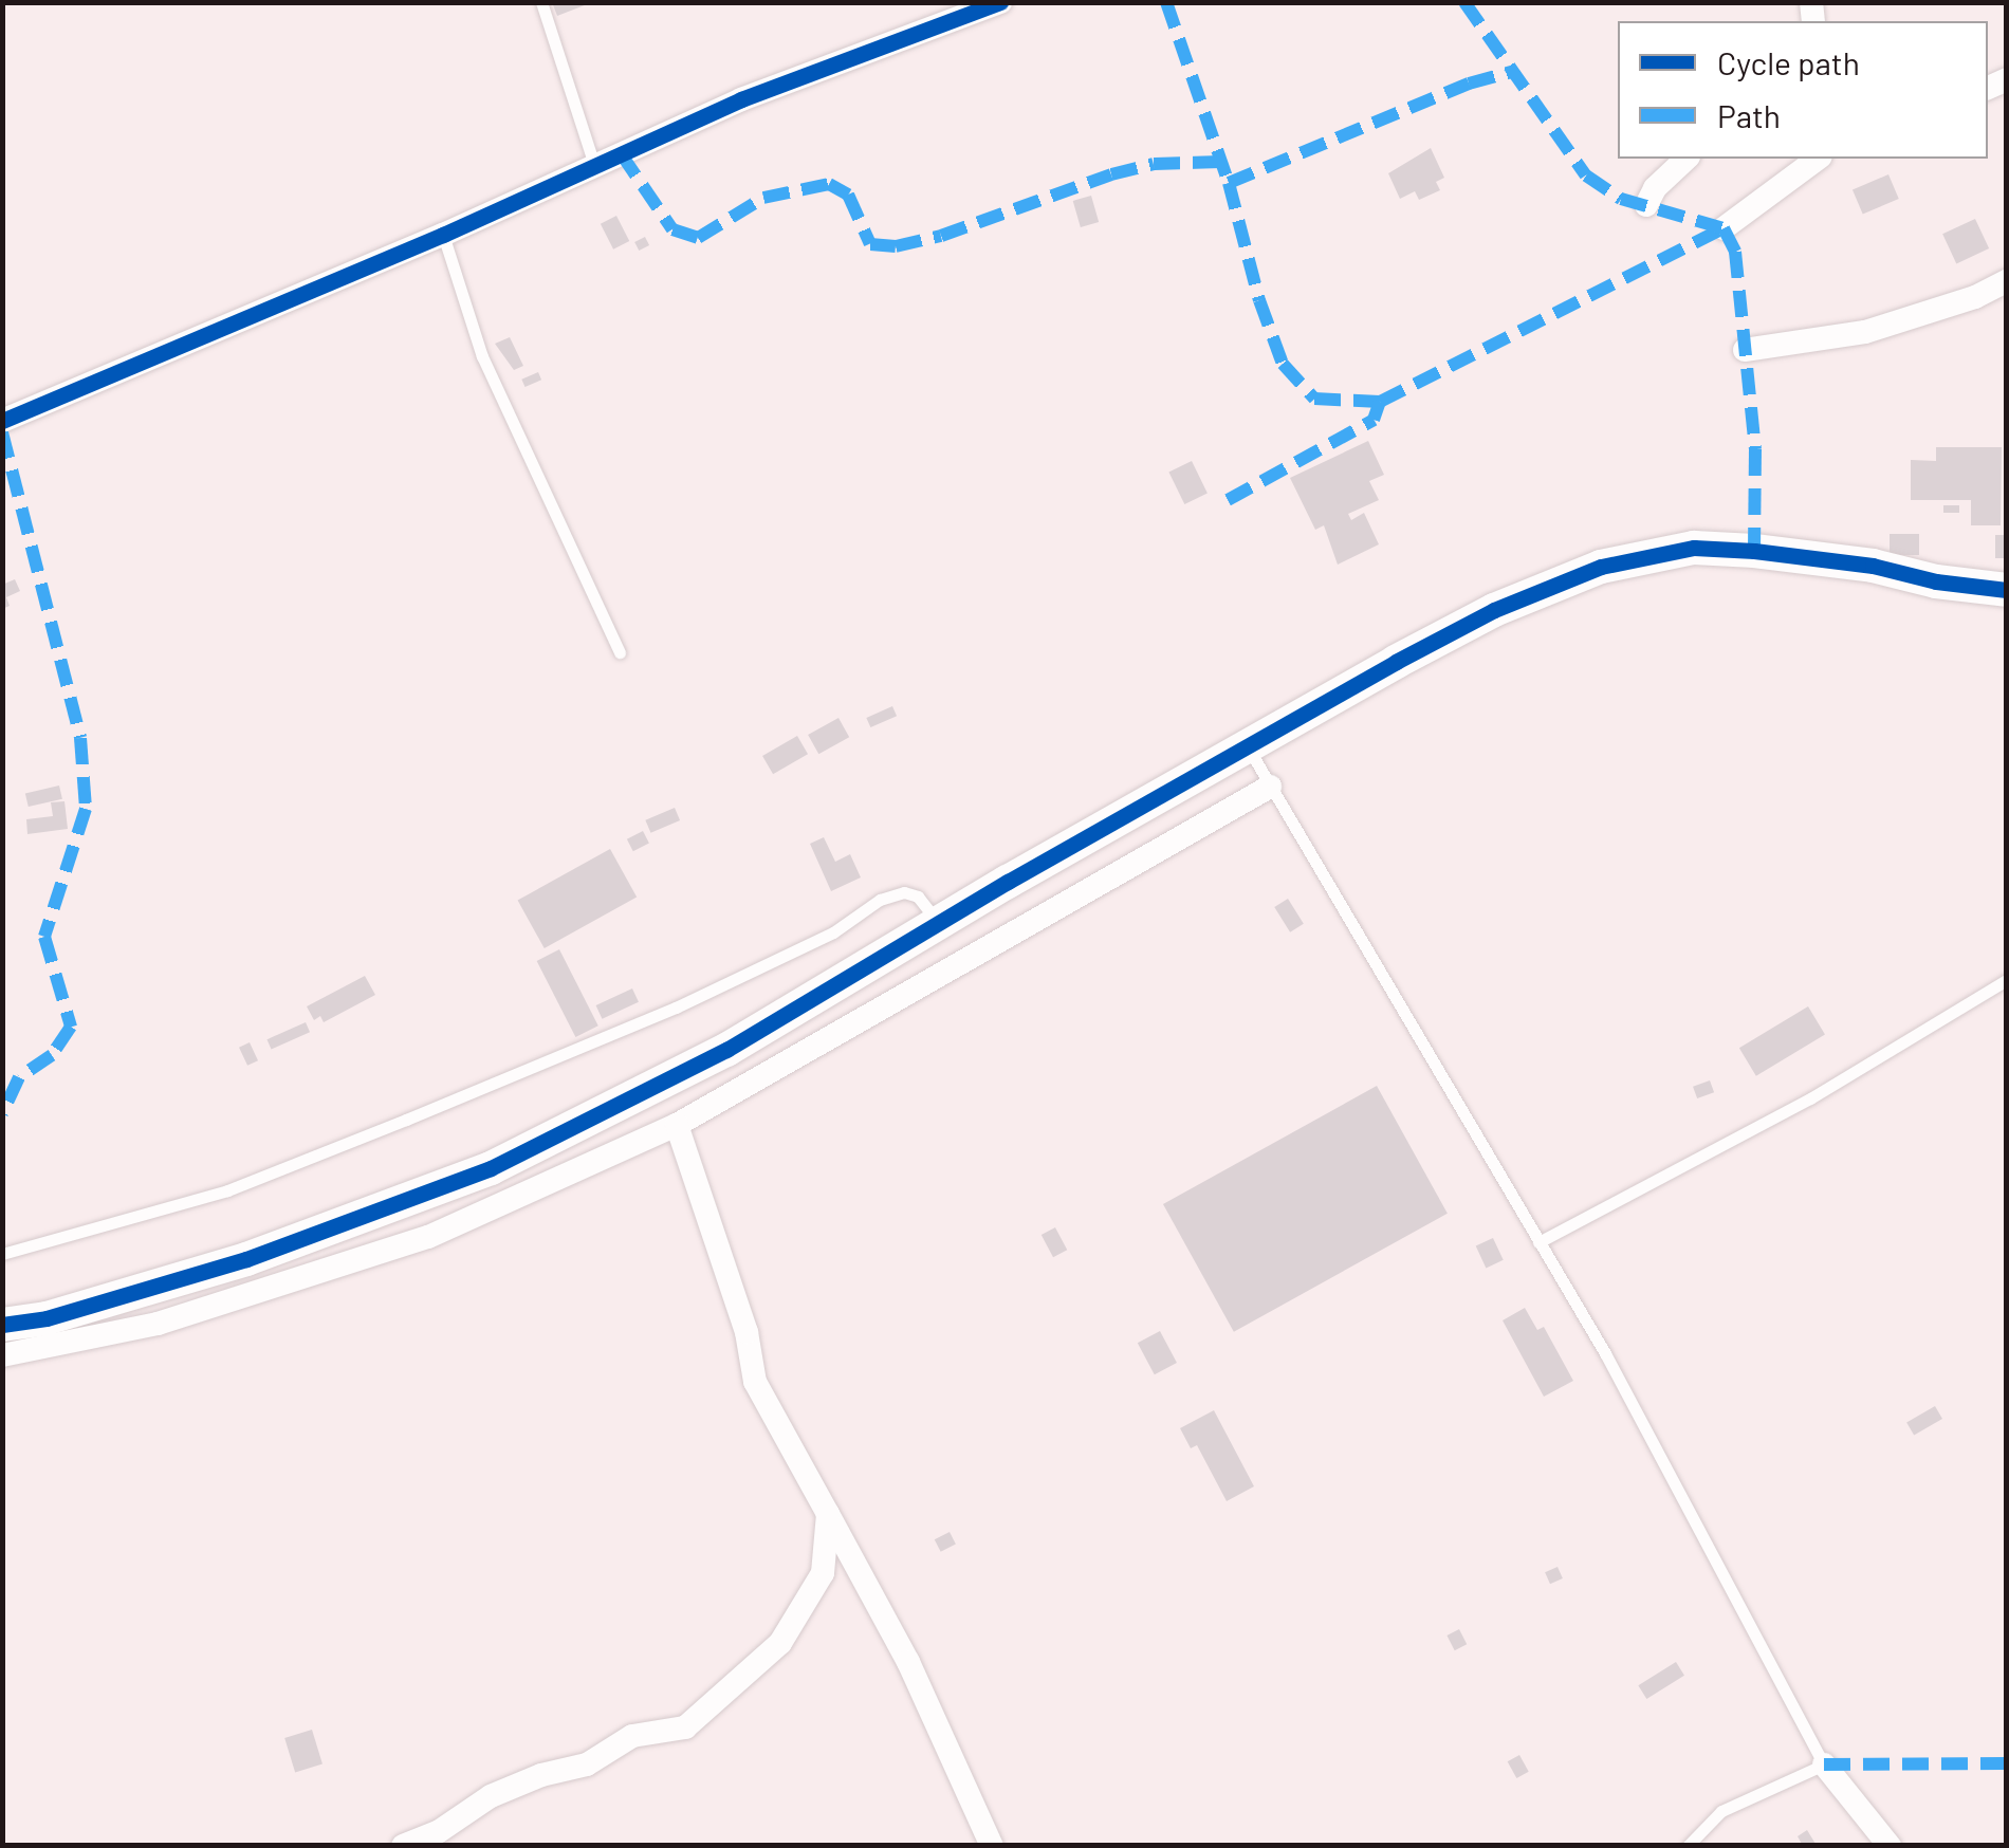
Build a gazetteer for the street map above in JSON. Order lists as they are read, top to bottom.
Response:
{
  "legend": ["Cycle path", "Path"]
}
